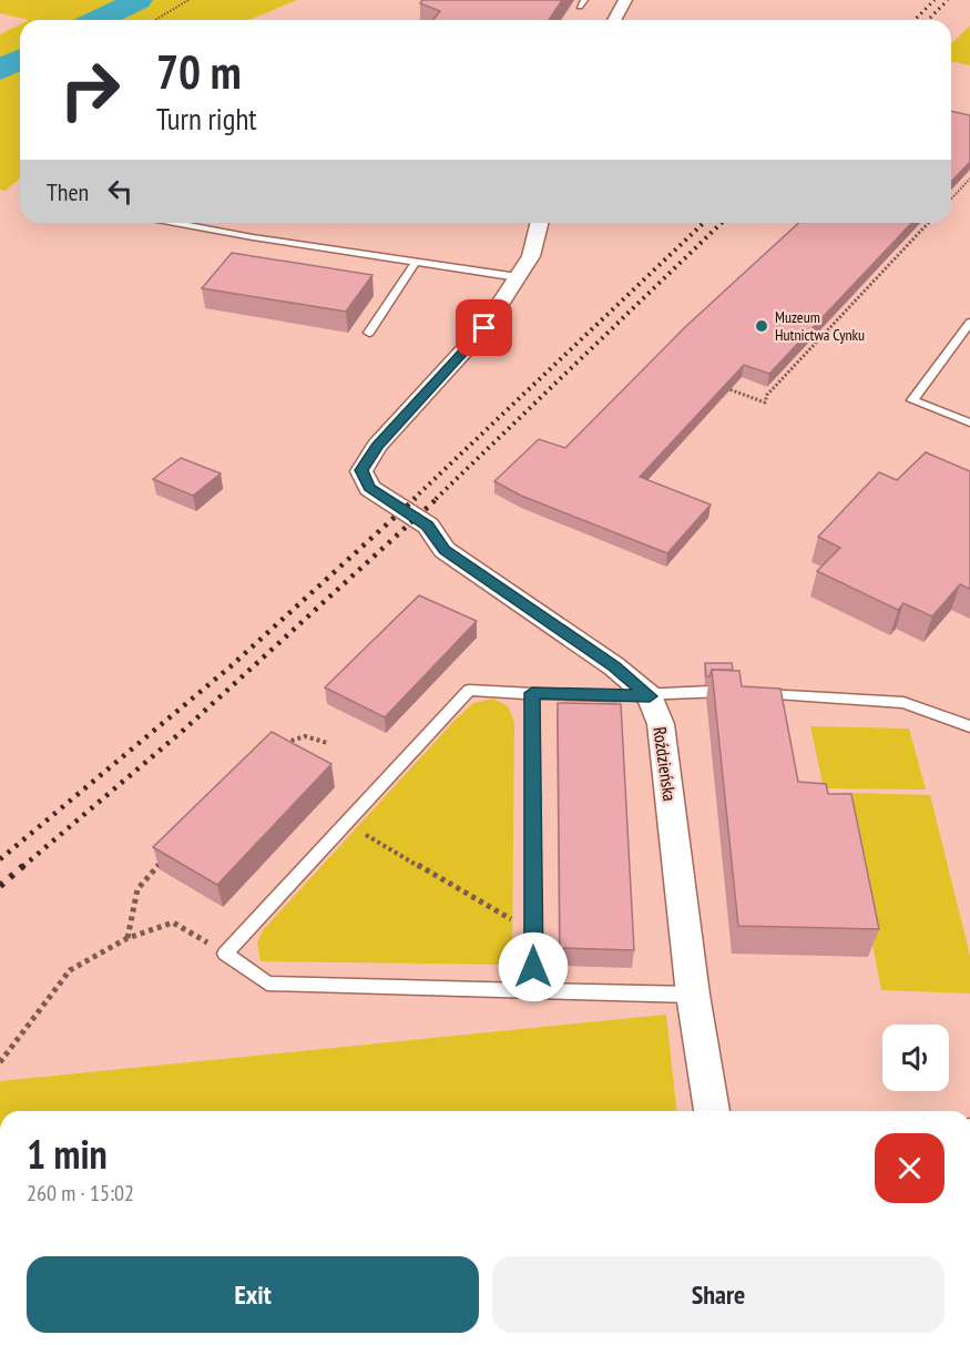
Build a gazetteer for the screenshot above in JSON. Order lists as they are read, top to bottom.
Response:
{
  "streets": {
    "street": ["Roździeńska"]
  },
  "places": ["Muzeum Hutnictwa Cynku"],
  "page": {
    "turn": ["70 m", "Turn right"],
    "then": "Then",
    "heading": ["1 min", "260 m · 15:02"],
    "buttons": ["Exit", "Share"]
  }
}
